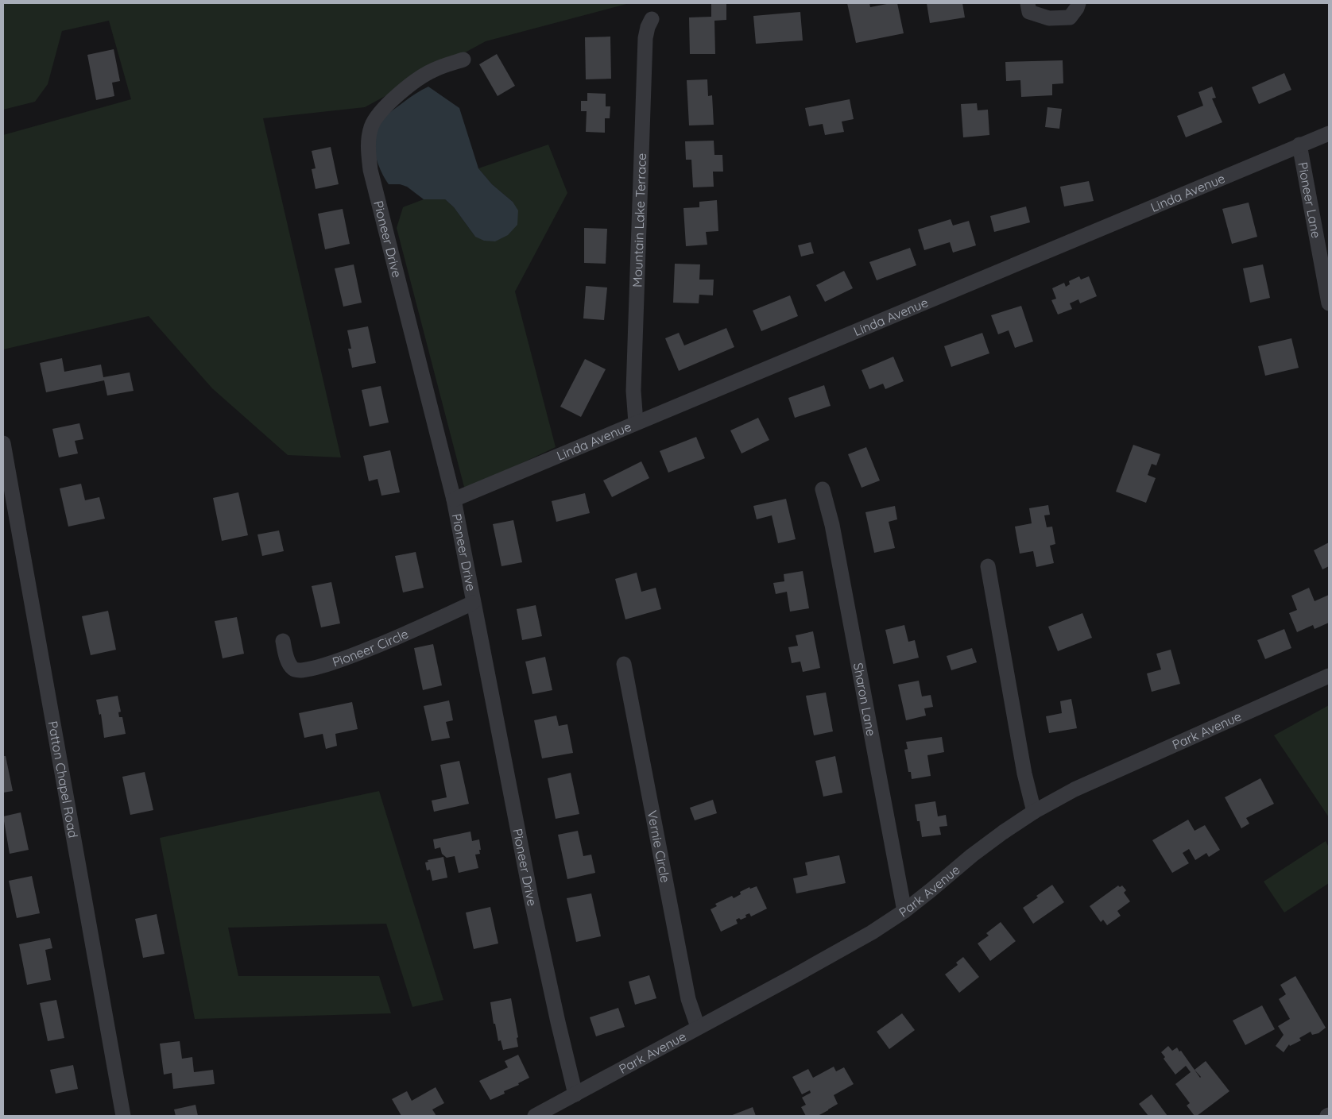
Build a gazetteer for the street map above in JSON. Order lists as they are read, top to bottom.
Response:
{
  "streets": {
    "street": [
      "Linda Avenue",
      "Pioneer Lane",
      "Mountain Lake Terrace",
      "Pioneer Drive",
      "Pioneer Circle",
      "Sharon Lane",
      "Park Avenue",
      "Patton Chapel Road",
      "Vernie Circle"
    ]
  },
  "crossings": [
    ["Linda Avenue", "Pioneer Lane"],
    ["Linda Avenue", "Mountain Lake Terrace"],
    ["Linda Avenue", "Pioneer Drive"],
    ["Pioneer Drive", "Pioneer Circle"],
    ["Pioneer Drive", "Park Avenue"],
    ["Sharon Lane", "Park Avenue"],
    ["Park Avenue", "Vernie Circle"]
  ]
}
